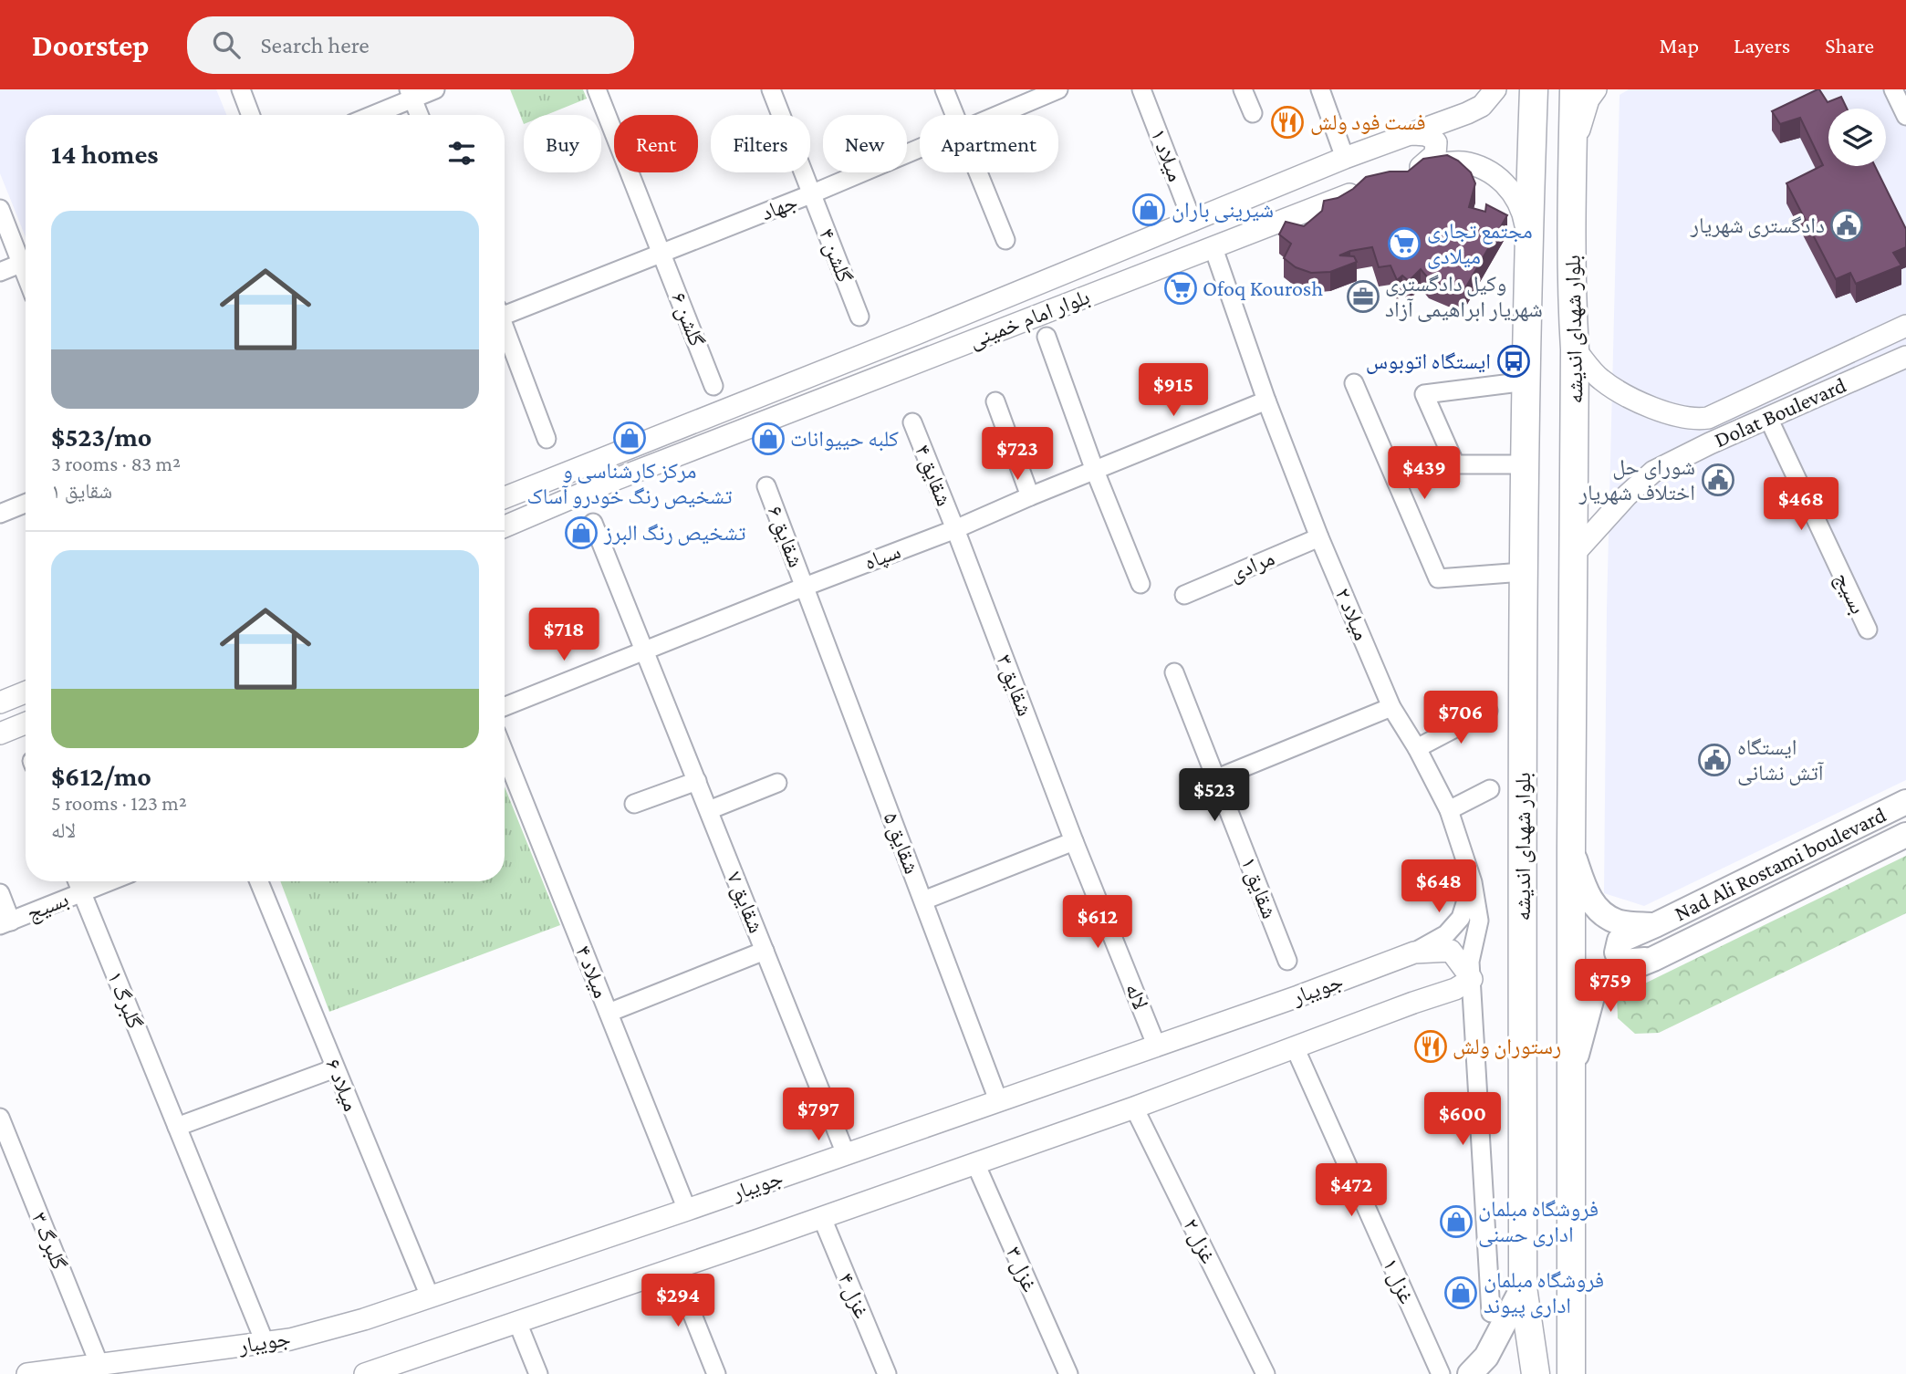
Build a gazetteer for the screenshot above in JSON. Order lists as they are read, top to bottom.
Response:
{
  "streets": {
    "main road": ["بلوار شهدای اندیشه", "Nad Ali Rostami boulevard"],
    "street": [
      "میلاد ۱",
      "جهاد",
      "گلشن ۴",
      "بلوار امام خمینی",
      "گلشن ۶",
      "Dolat Boulevard",
      "شقایق ۴",
      "شقایق ۶",
      "سپاه",
      "مرادی",
      "بسیج",
      "میلاد ۲",
      "شقایق ۳",
      "شقایق ۵",
      "شقایق ۱",
      "شقایق ۷",
      "میلاد ۴",
      "جویبار",
      "لاله",
      "گلبرگ ۱",
      "میلاد ۶",
      "گلبرگ ۳",
      "غزل ۲",
      "غزل ۳",
      "غزل ۱",
      "غزل ۴"
    ]
  },
  "crossings": [
    ["میلاد ۱", "بلوار امام خمینی"],
    ["جهاد", "گلشن ۴"],
    ["جهاد", "گلشن ۶"],
    ["بلوار امام خمینی", "میلاد ۲"],
    ["بلوار شهدای اندیشه", "Dolat Boulevard"],
    ["بلوار شهدای اندیشه", "Nad Ali Rostami boulevard"],
    ["Dolat Boulevard", "بسیج"],
    ["شقایق ۴", "سپاه"],
    ["شقایق ۴", "شقایق ۳"],
    ["شقایق ۶", "سپاه"],
    ["شقایق ۶", "شقایق ۵"],
    ["سپاه", "میلاد ۲"],
    ["سپاه", "شقایق ۳"],
    ["سپاه", "شقایق ۵"],
    ["سپاه", "شقایق ۷"],
    ["مرادی", "میلاد ۲"],
    ["بسیج", "گلبرگ ۱"],
    ["میلاد ۲", "جویبار"],
    ["شقایق ۳", "لاله"],
    ["شقایق ۵", "جویبار"],
    ["شقایق ۷", "جویبار"],
    ["میلاد ۴", "جویبار"],
    ["جویبار", "لاله"],
    ["جویبار", "گلبرگ ۱"],
    ["جویبار", "میلاد ۶"],
    ["جویبار", "گلبرگ ۳"],
    ["جویبار", "غزل ۲"],
    ["جویبار", "غزل ۳"],
    ["جویبار", "غزل ۱"],
    ["جویبار", "غزل ۴"]
  ],
  "places": {
    "restaurant": ["فست فود ولش", "رستوران ولش"],
    "shop": [
      "شیرینی باران",
      "مرکز کارشناسی و تشخیص رنگ خودرو آساک",
      "کلبه حییوانات",
      "تشخیص رنگ البرز",
      "فروشگاه مبلمان اداری حسنی",
      "فروشگاه مبلمان اداری پیوند"
    ],
    "public building": ["دادگستری شهریار", "شورای حل اختلاف شهریار", "ایستگاه آتش نشانی"],
    "supermarket": ["مجتمع تجاری میلادی", "Ofoq Kourosh"],
    "office": ["وکیل دادگستری شهریار ابراهیمی آزاد"],
    "bus stop": ["ایستگاه اتوبوس"]
  },
  "page": {
    "header": "Doorstep",
    "search": "Search here",
    "nav": ["Map", "Layers", "Share"],
    "chip": [
      "Buy",
      "Rent",
      "Filters",
      "New",
      "Apartment"
    ],
    "heading": "14 homes",
    "list": [
      {
        "name": "$523/mo",
        "note": "3 rooms · 83 m² · شقایق ۱"
      },
      {
        "name": "$612/mo",
        "note": "5 rooms · 123 m² · لاله"
      }
    ],
    "price": [
      "$915",
      "$723",
      "$439",
      "$468",
      "$718",
      "$706",
      "$523",
      "$648",
      "$612",
      "$759",
      "$797",
      "$600",
      "$472",
      "$294"
    ]
  }
}
